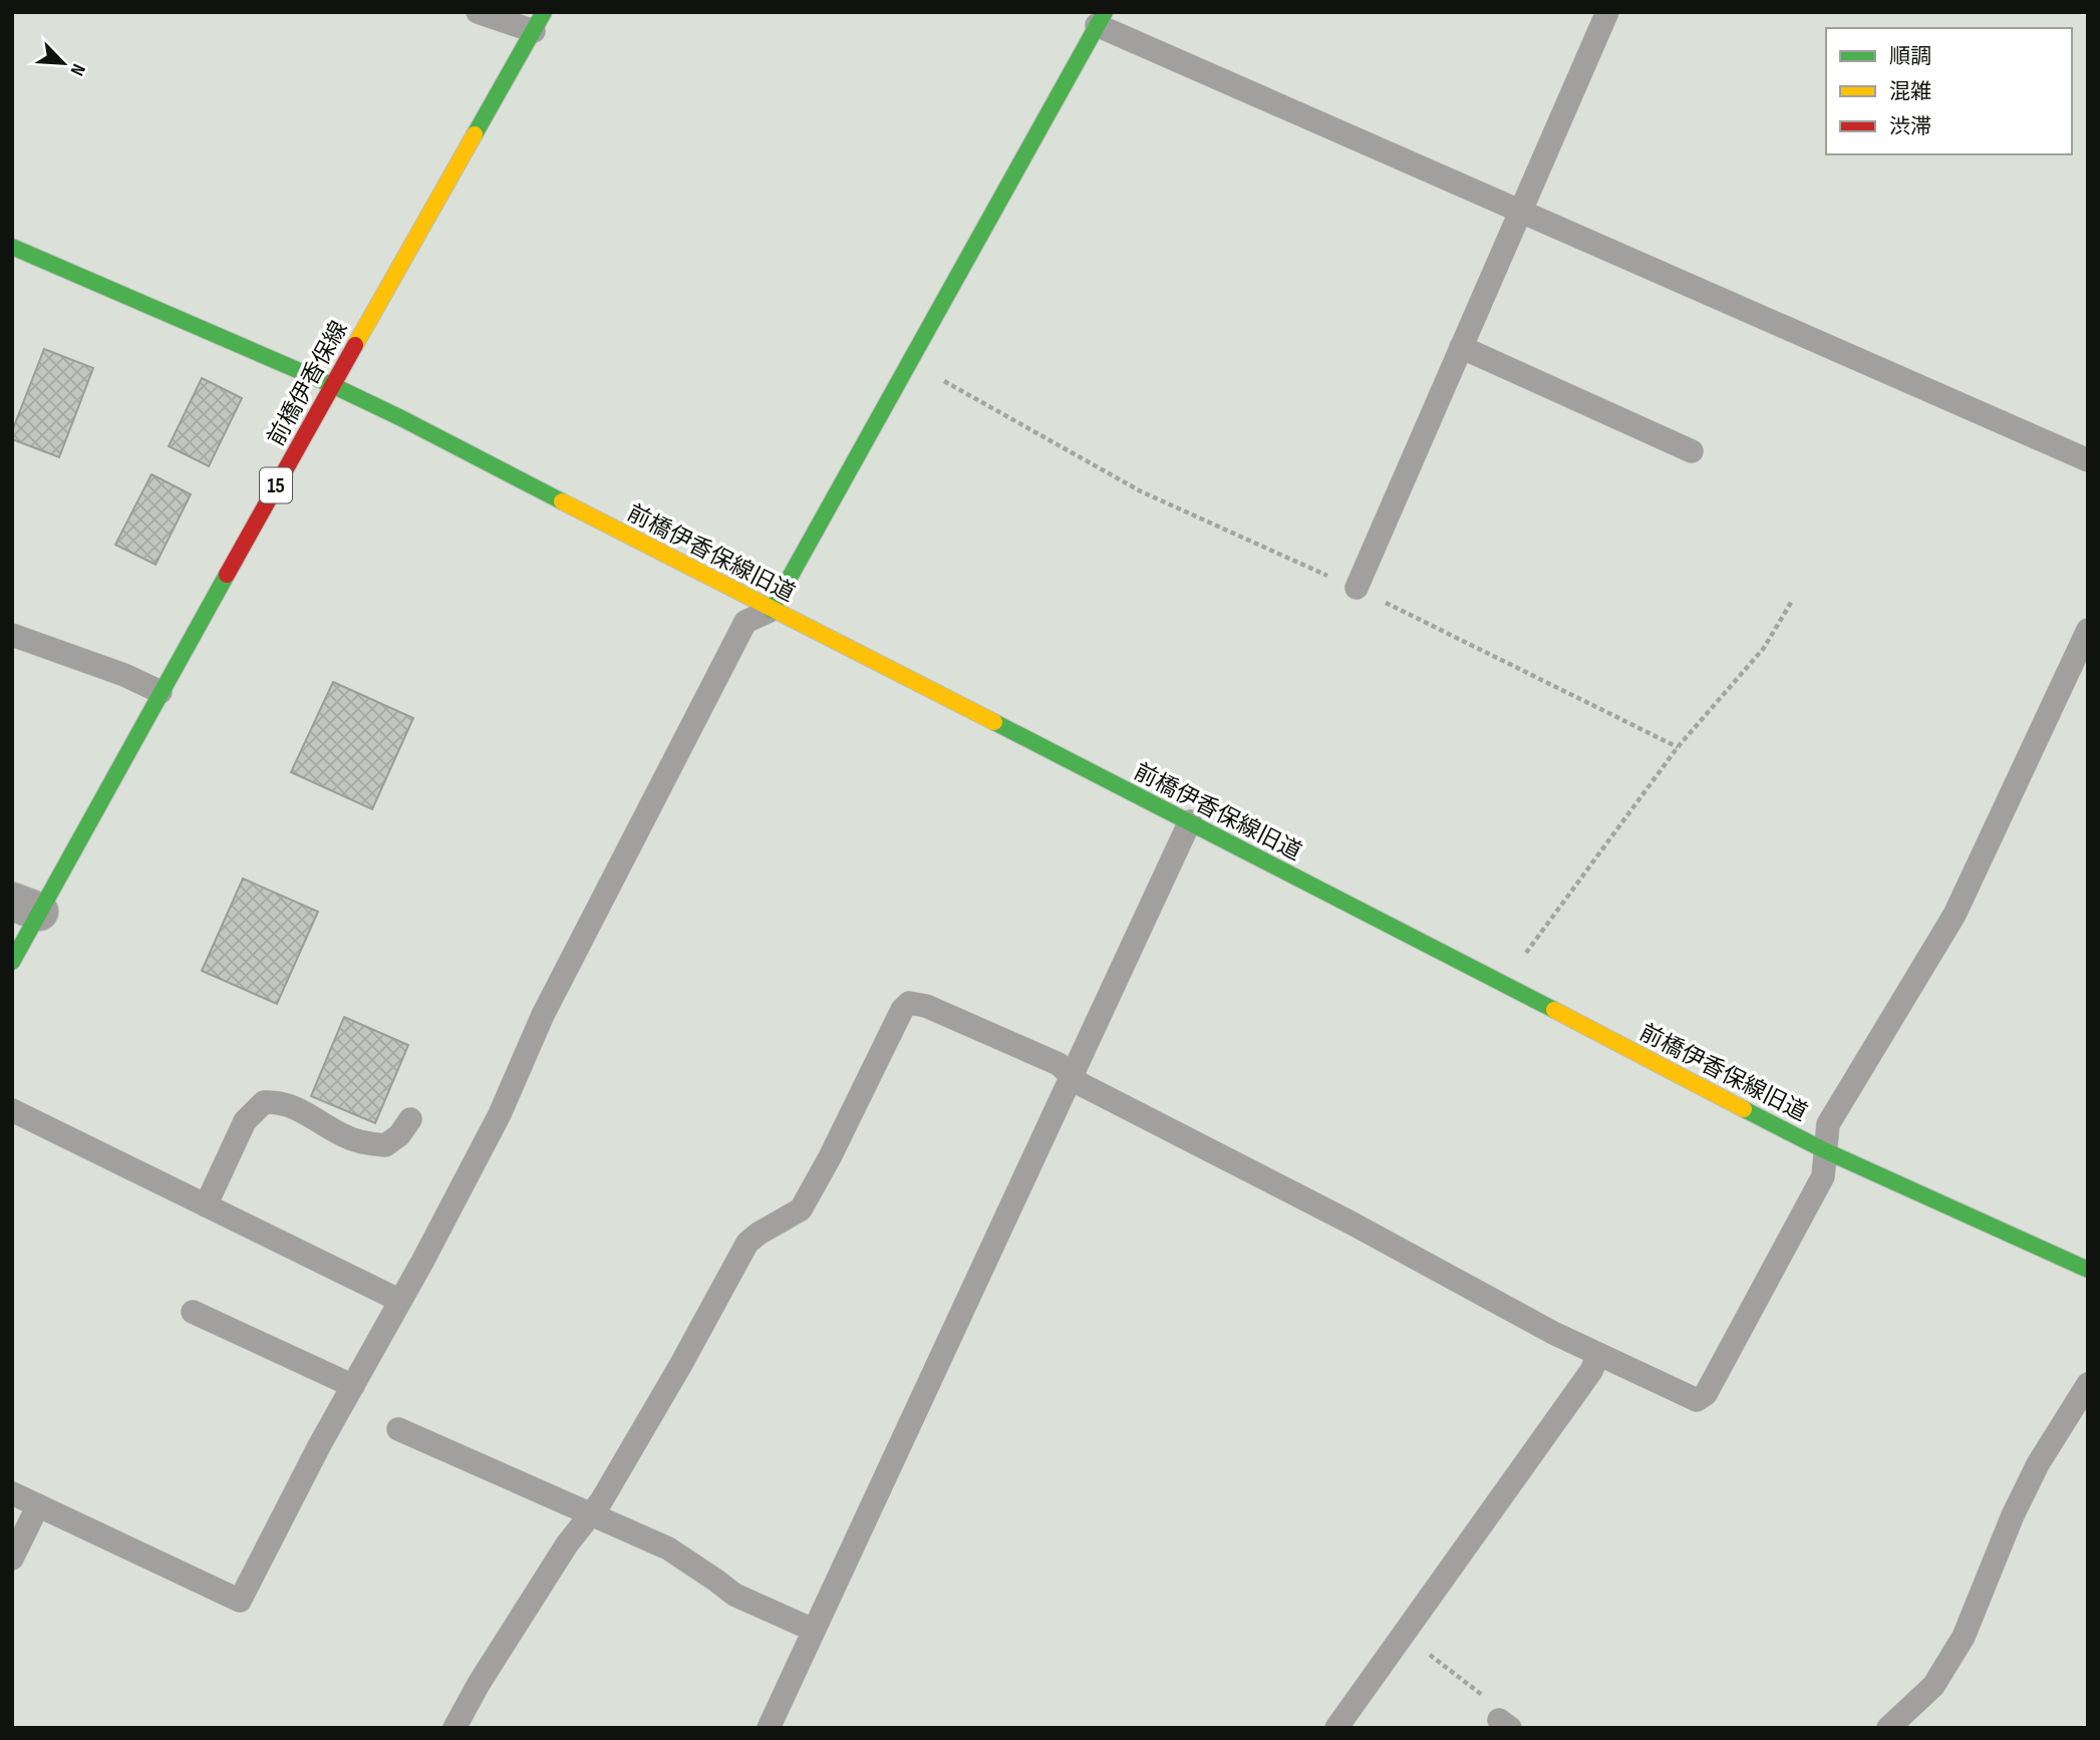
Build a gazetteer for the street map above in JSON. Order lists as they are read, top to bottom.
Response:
{
  "streets": {
    "street": ["前橋伊香保線", "15", "前橋伊香保線旧道"]
  },
  "crossings": [
    ["前橋伊香保線", "前橋伊香保線旧道"]
  ],
  "legend": ["順調", "混雑", "渋滞"],
  "north": "bottom right"
}
